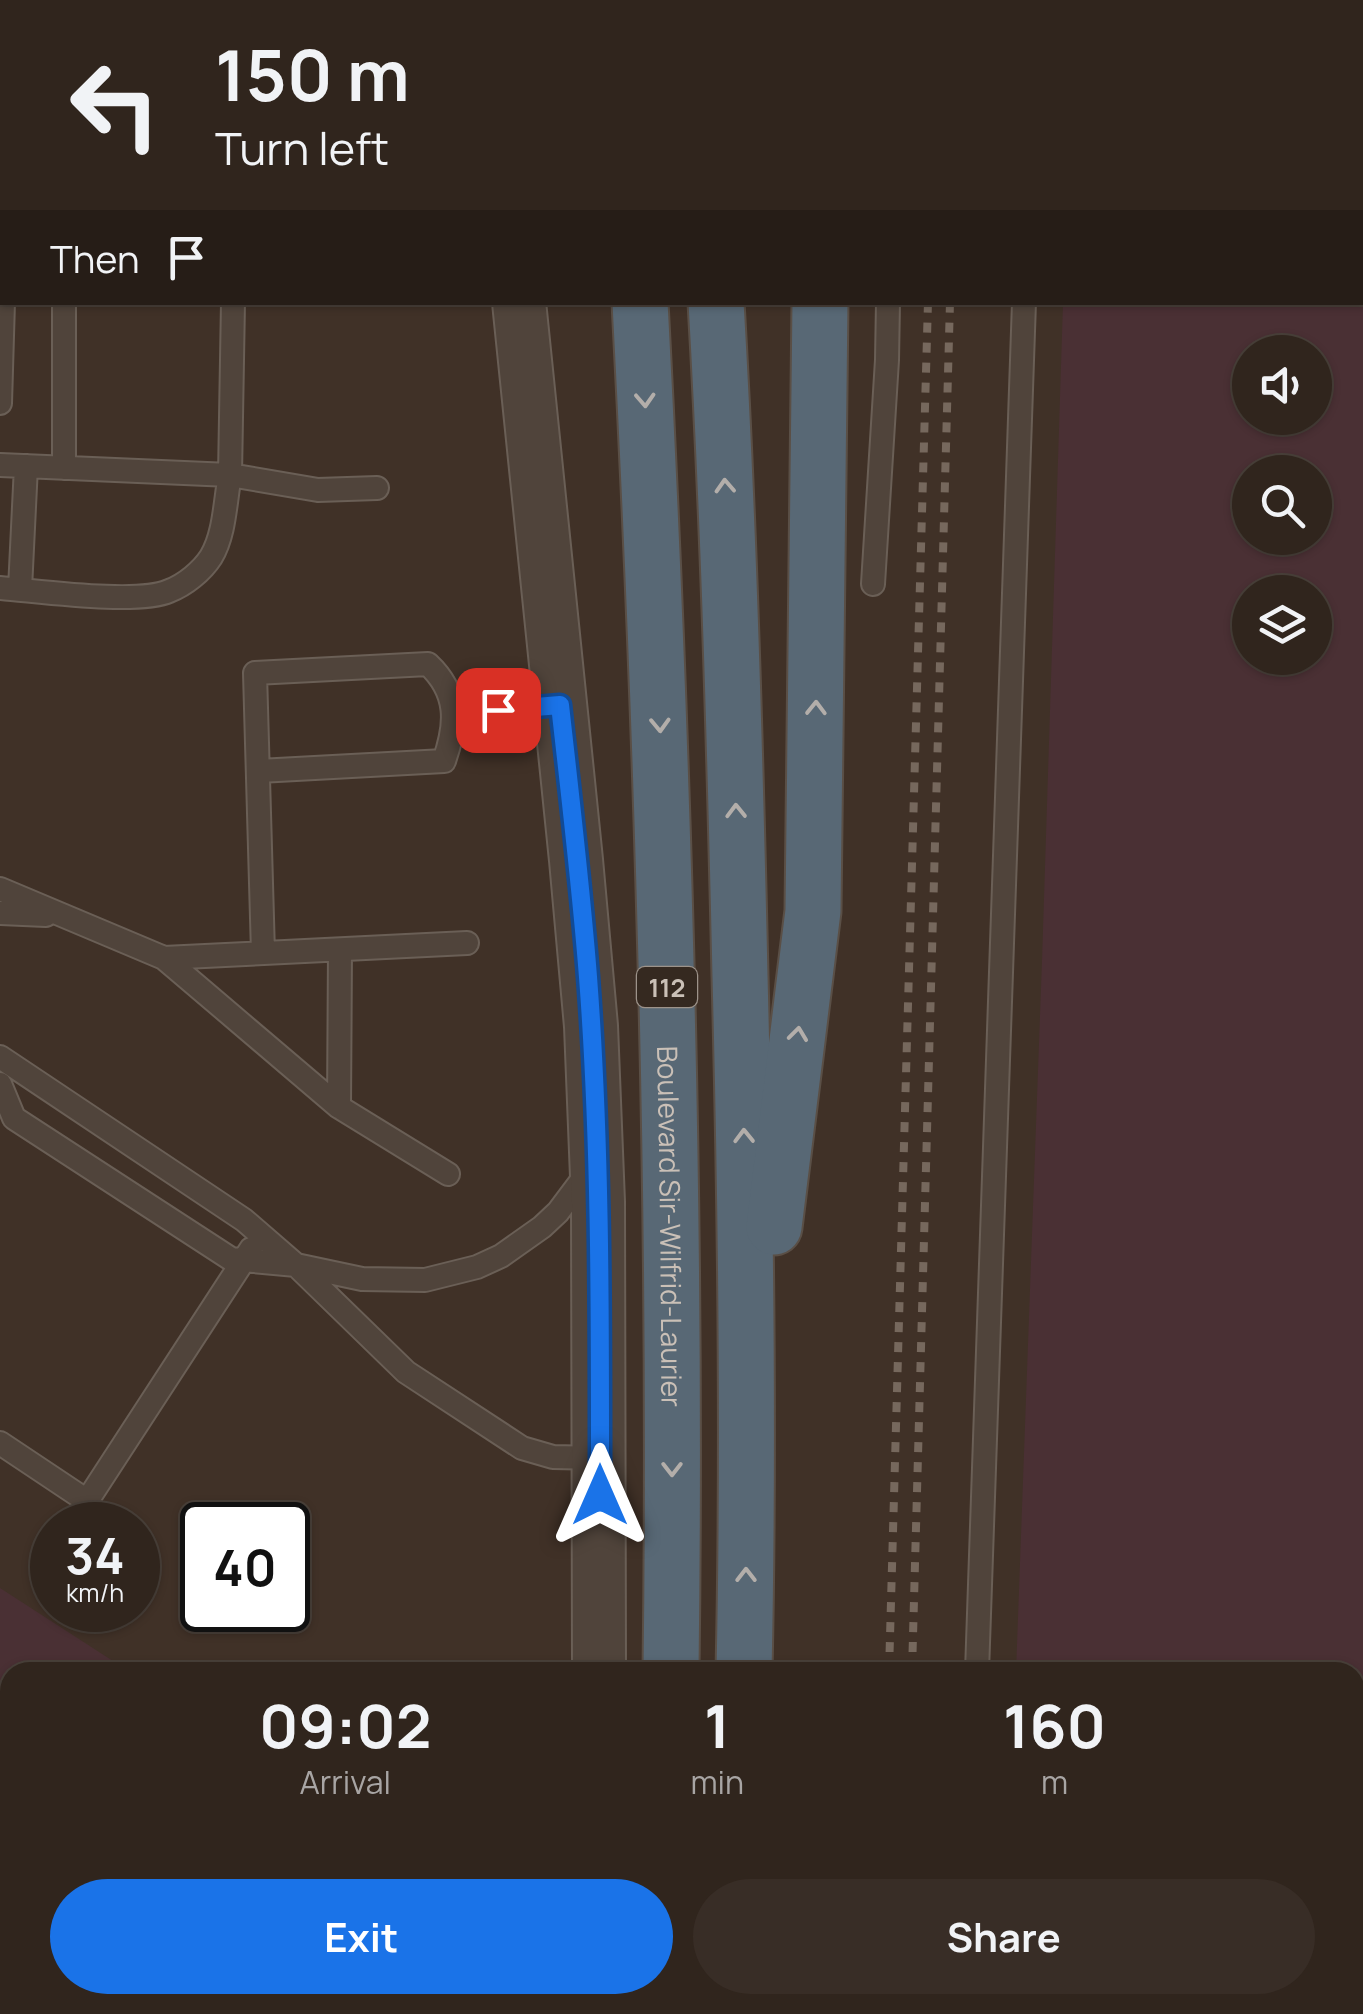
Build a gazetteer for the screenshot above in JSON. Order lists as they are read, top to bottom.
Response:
{
  "streets": {
    "highway": ["112", "Boulevard Sir-Wilfrid-Laurier"]
  },
  "page": {
    "turn": ["150 m", "Turn left"],
    "then": "Then",
    "speed": "34 km/h",
    "limit": "40",
    "eta": [
      "09:02",
      "Arrival",
      "1",
      "min",
      "160",
      "m"
    ],
    "buttons": ["Exit", "Share"]
  }
}
